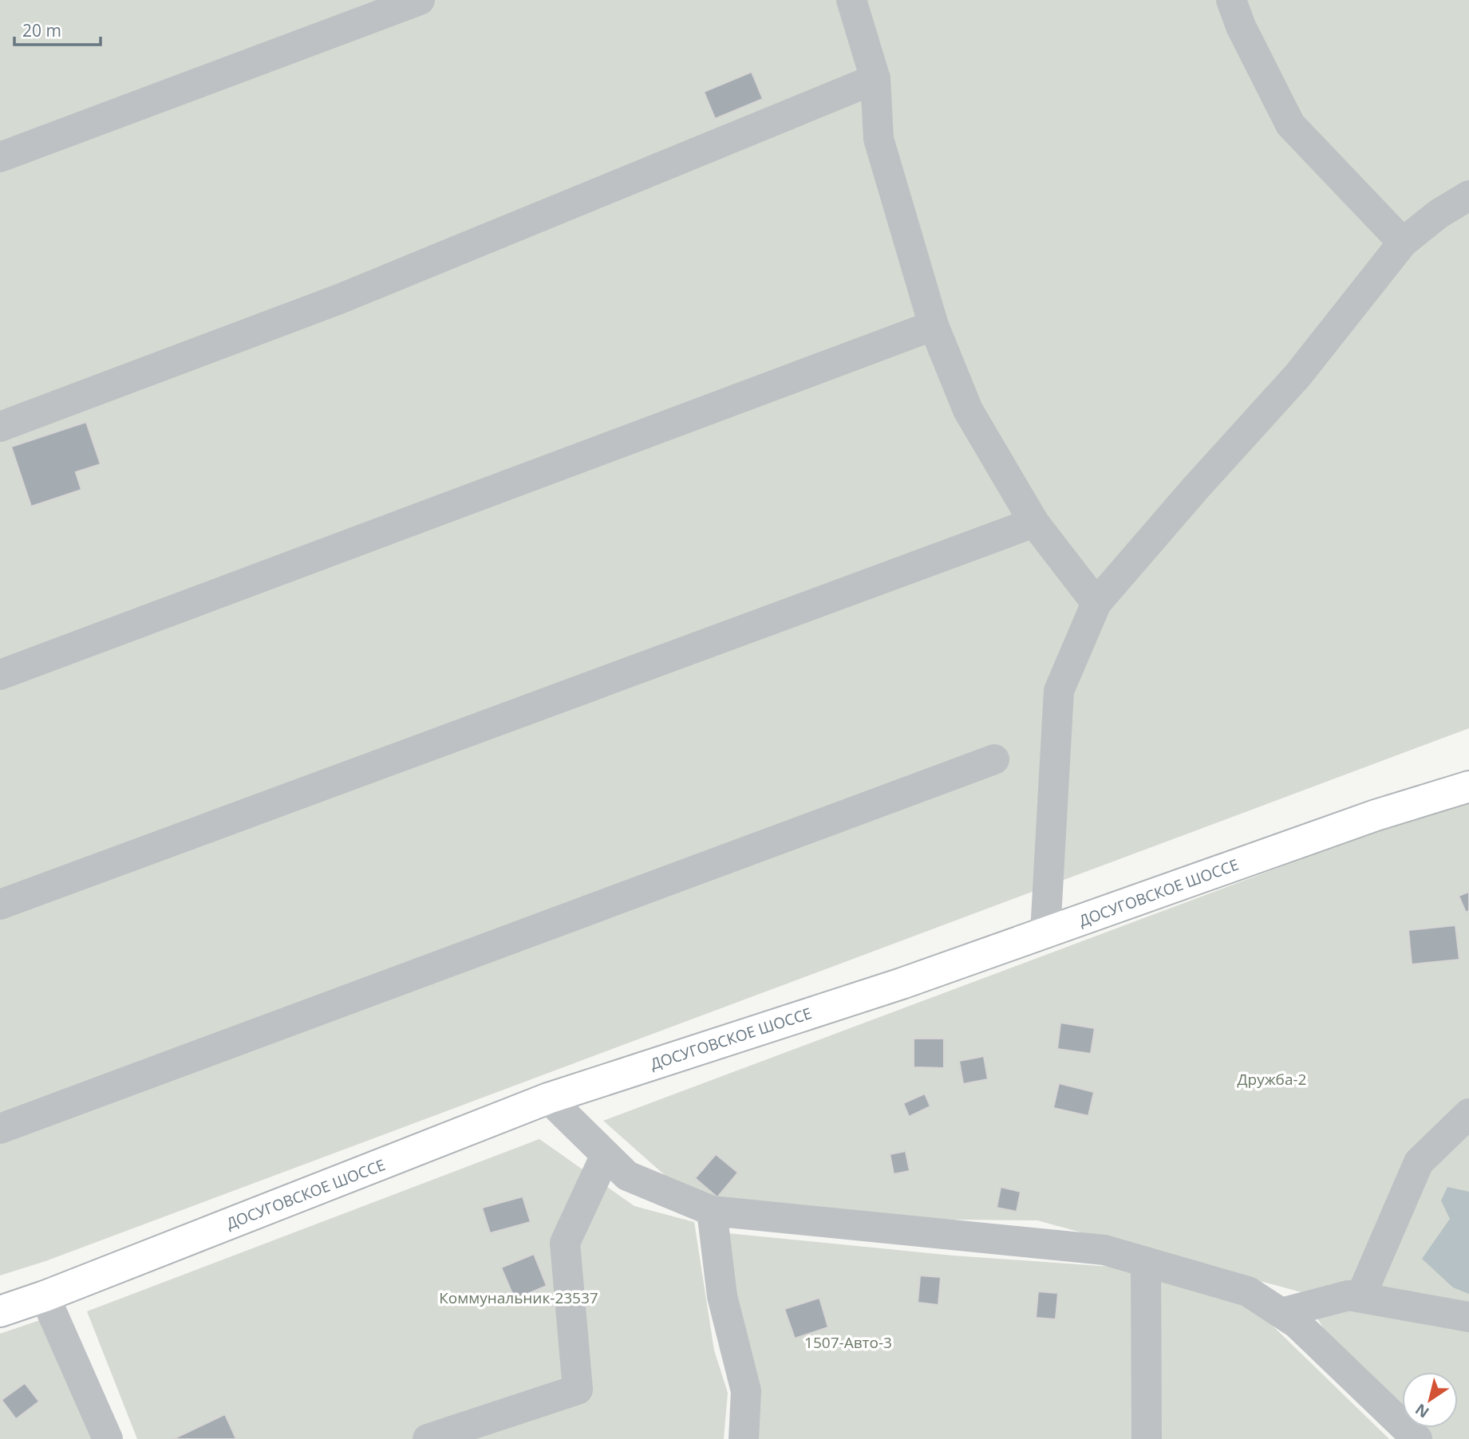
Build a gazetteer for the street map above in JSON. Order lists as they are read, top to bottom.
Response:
{
  "streets": {
    "main road": ["ДОСУГОВСКОЕ ШОССЕ"]
  },
  "parks": ["Дружба-2", "Коммунальник-23537", "1507-Авто-3"],
  "scale_bar": "20 m",
  "north": "bottom left"
}
